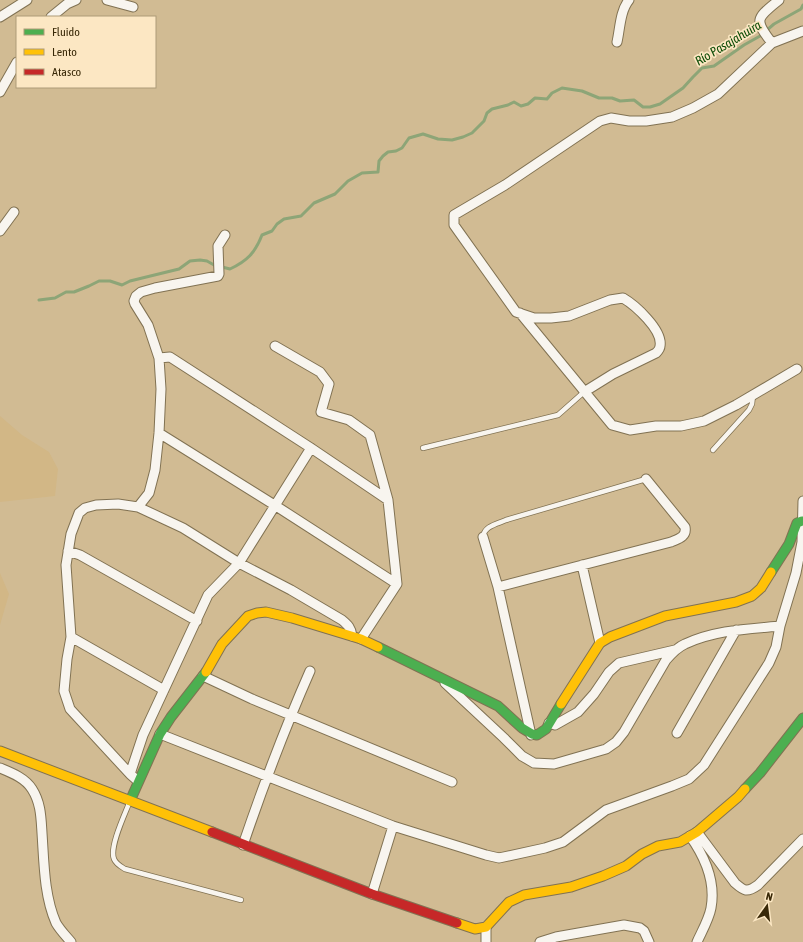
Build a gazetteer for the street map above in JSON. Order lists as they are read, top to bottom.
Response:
{
  "water": ["Río Pasajahuira"],
  "legend": ["Fluido", "Lento", "Atasco"],
  "north": "top"
}
